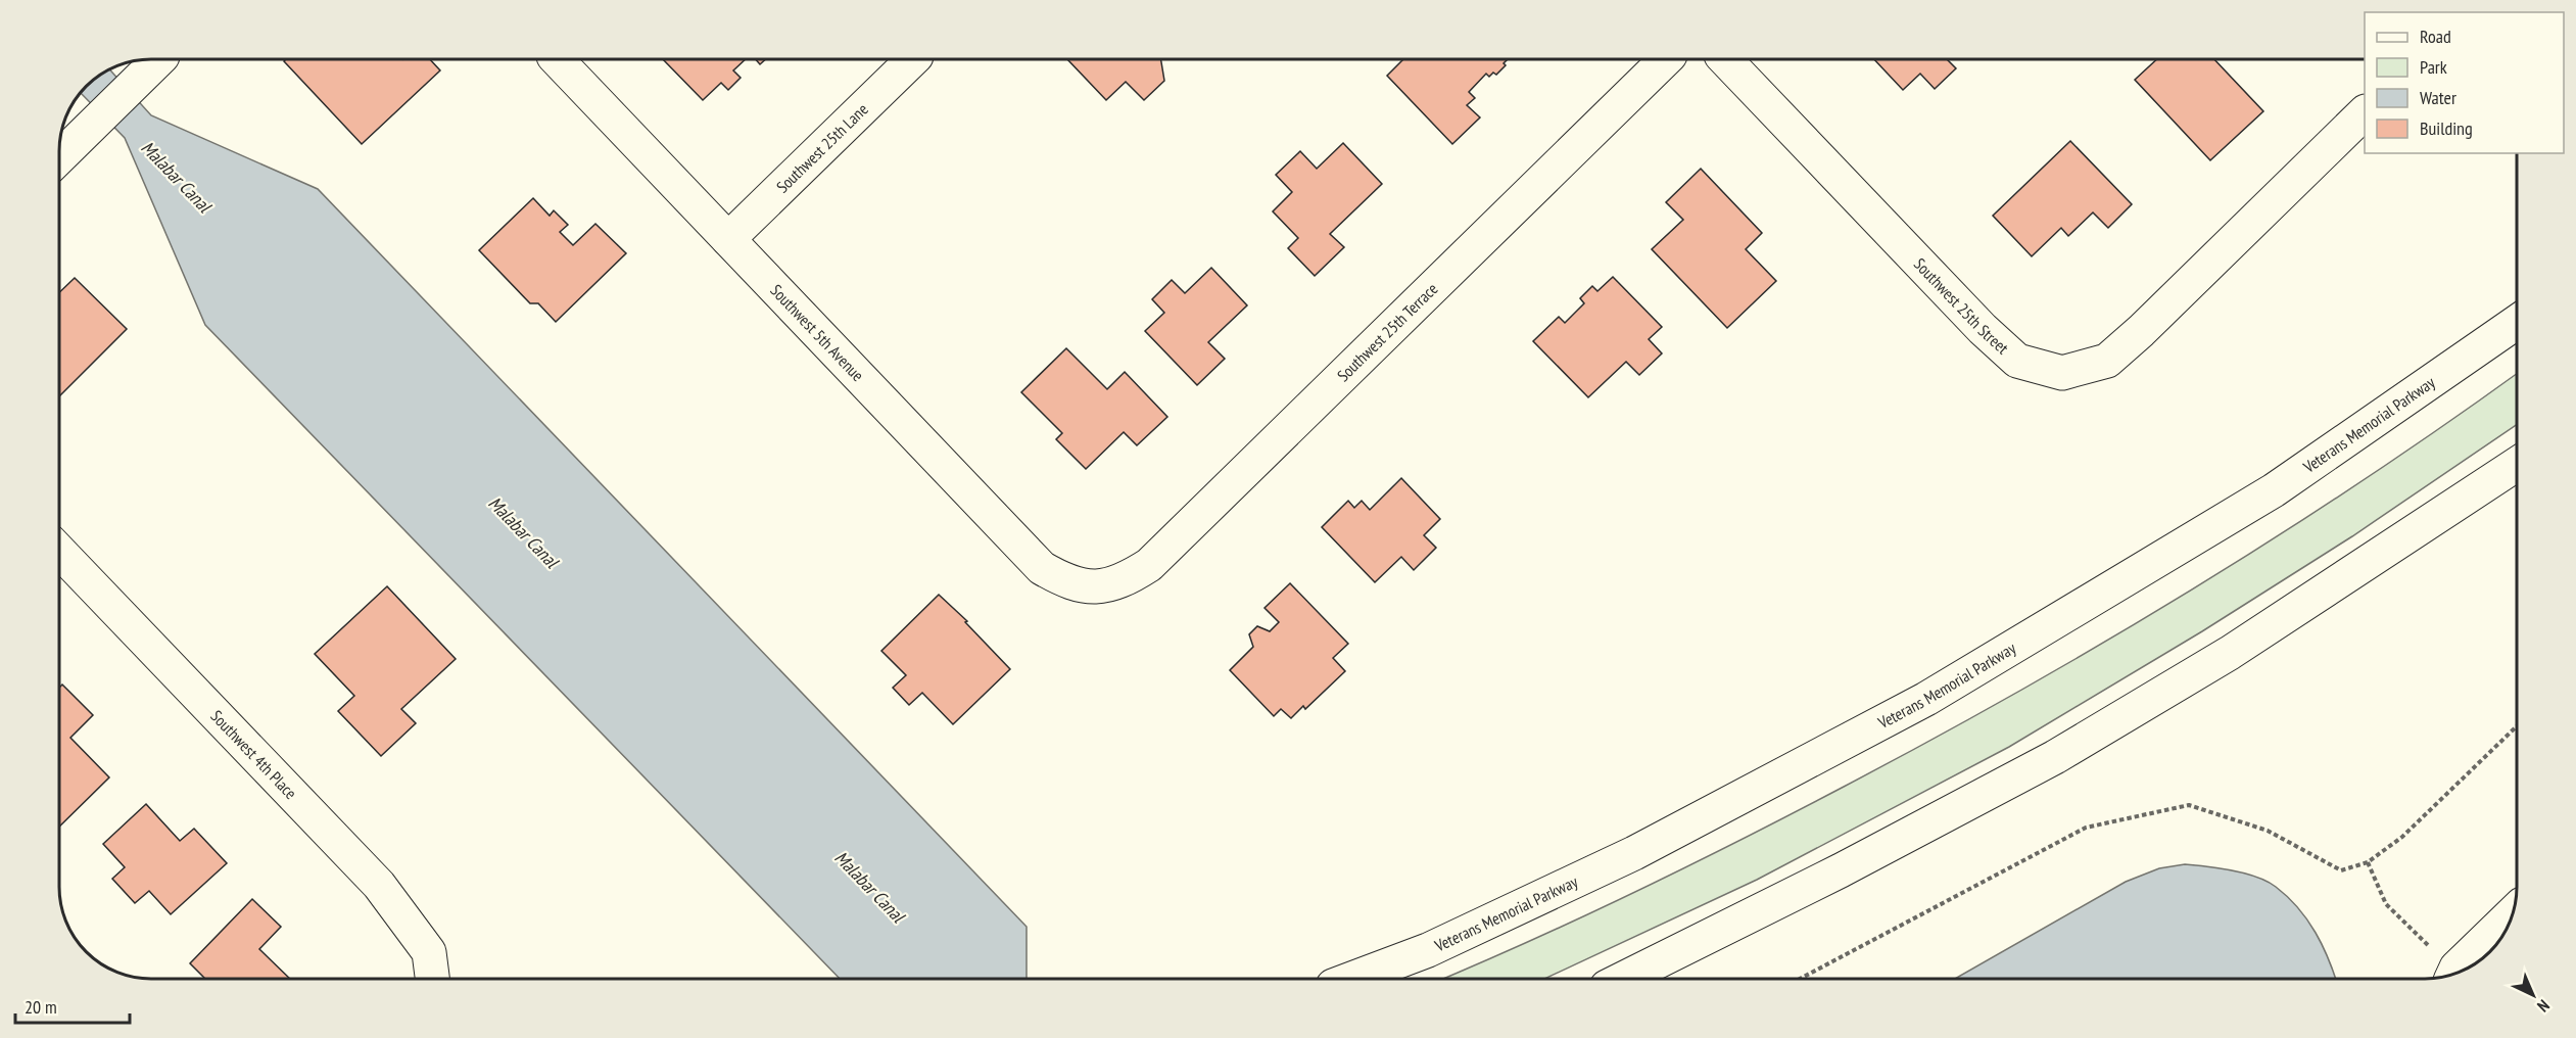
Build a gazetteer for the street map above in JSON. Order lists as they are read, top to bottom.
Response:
{
  "streets": {
    "main road": [
      "Southwest 25th Lane",
      "Southwest 25th Street",
      "Southwest 25th Terrace",
      "Southwest 5th Avenue",
      "Veterans Memorial Parkway",
      "Southwest 4th Place"
    ]
  },
  "crossings": [
    ["Southwest 25th Lane", "Southwest 5th Avenue"],
    ["Southwest 25th Terrace", "Southwest 5th Avenue"]
  ],
  "water": ["Malabar Canal"],
  "legend": [
    "Road",
    "Park",
    "Water",
    "Building"
  ],
  "scale_bar": "20 m",
  "north": "bottom right"
}
